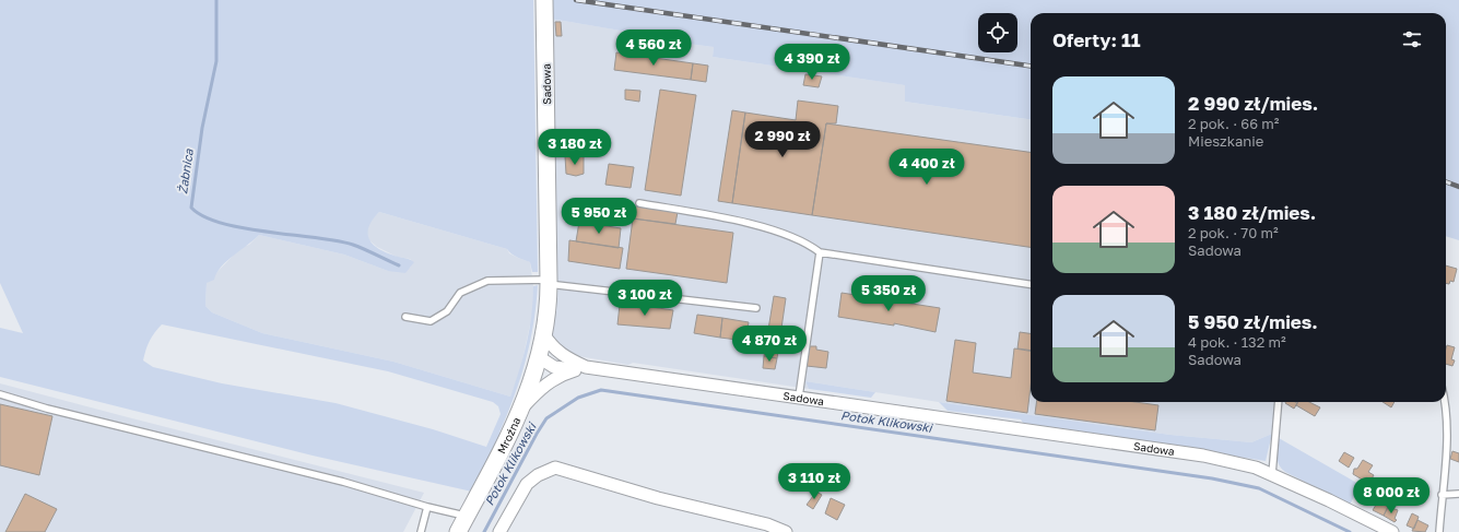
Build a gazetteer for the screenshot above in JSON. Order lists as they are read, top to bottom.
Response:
{
  "streets": {
    "main road": ["Sadowa", "Mroźna"]
  },
  "crossings": [
    ["Sadowa", "Mroźna"]
  ],
  "water": ["Żabnica", "Potok Klikowski"],
  "page": {
    "heading": "Oferty: 11",
    "price": [
      "4 560 zł",
      "4 390 zł",
      "2 990 zł",
      "3 180 zł",
      "4 400 zł",
      "5 950 zł",
      "5 350 zł",
      "3 100 zł",
      "4 870 zł",
      "3 110 zł",
      "8 000 zł"
    ],
    "list": [
      {
        "name": "2 990 zł/mies.",
        "note": "2 pok. · 66 m² · Mieszkanie"
      },
      {
        "name": "3 180 zł/mies.",
        "note": "2 pok. · 70 m² · Sadowa"
      },
      {
        "name": "5 950 zł/mies.",
        "note": "4 pok. · 132 m² · Sadowa"
      }
    ]
  }
}
